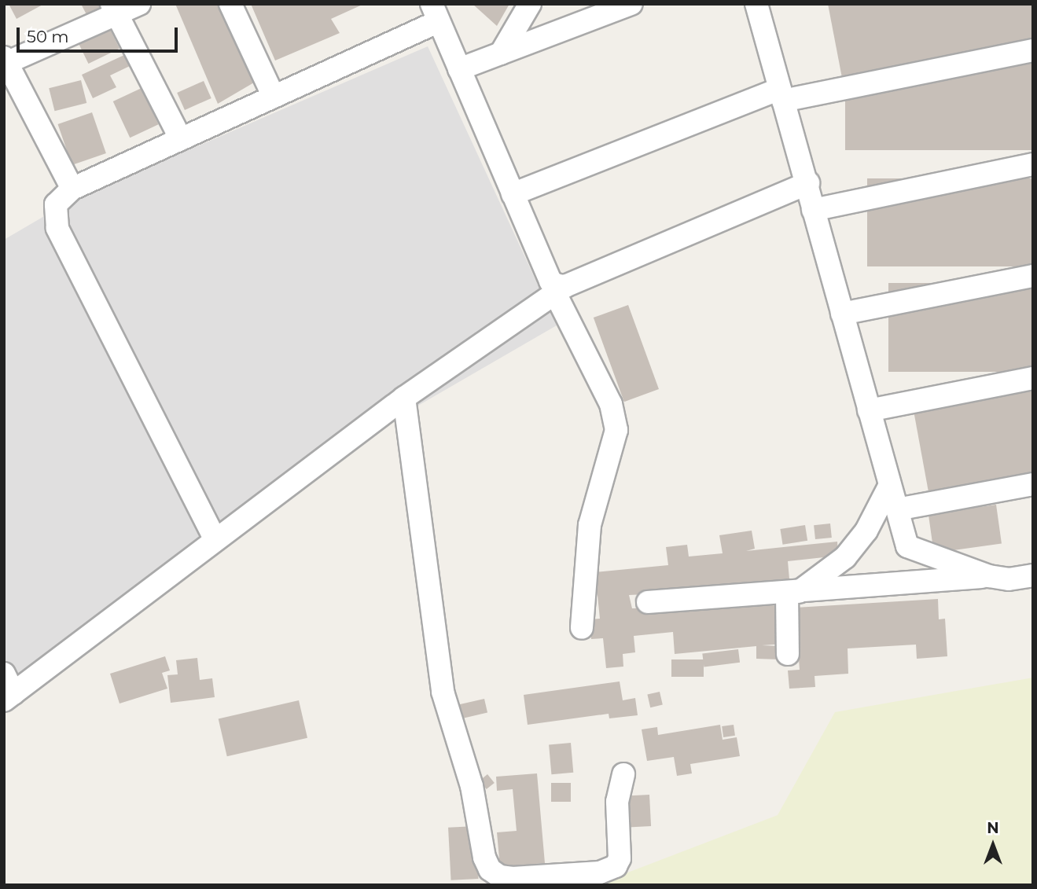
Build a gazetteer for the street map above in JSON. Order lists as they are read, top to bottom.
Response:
{
  "scale_bar": "50 m",
  "north": "top"
}
